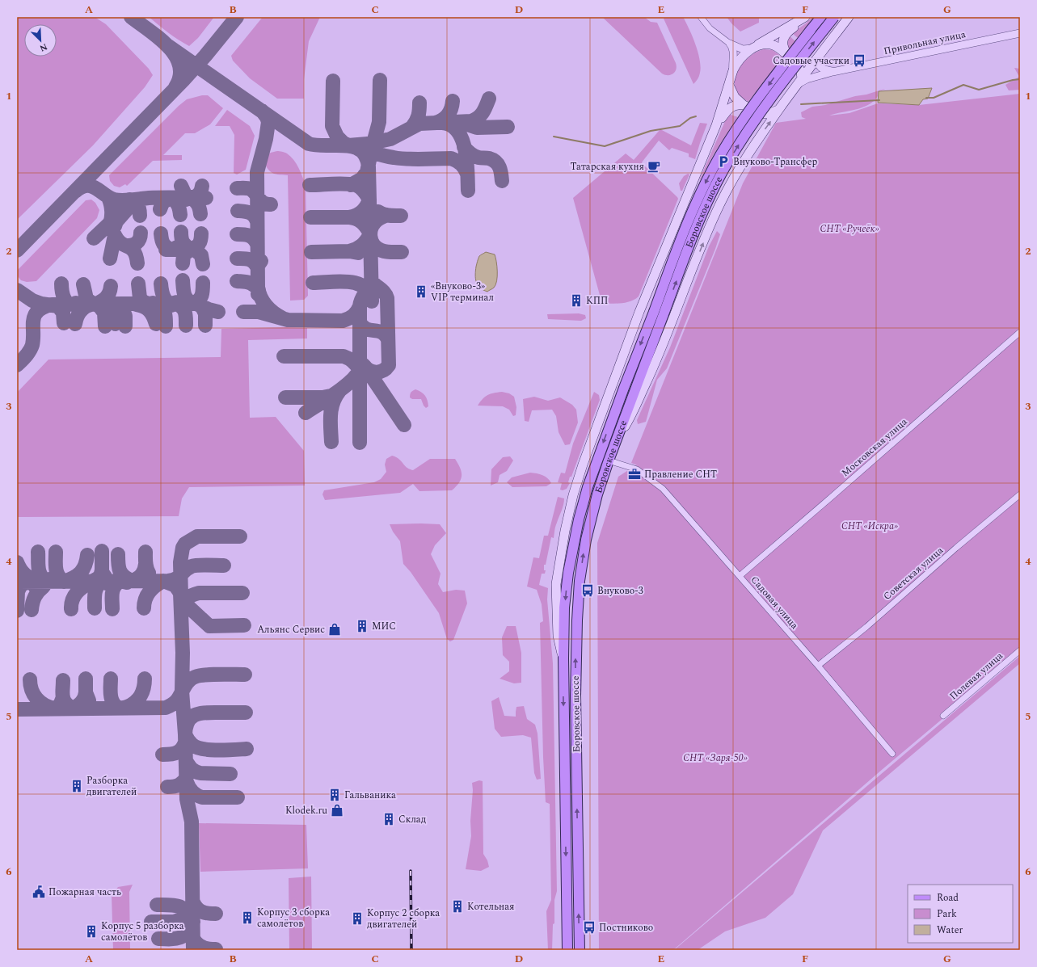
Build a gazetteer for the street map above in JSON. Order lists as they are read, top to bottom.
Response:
{
  "streets": {
    "main road": ["Боровское шоссе"],
    "street": [
      "Привольная улица",
      "Московская улица",
      "Советская улица",
      "Садовая улица",
      "Полевая улица"
    ]
  },
  "crossings": [
    ["Боровское шоссе", "Садовая улица"],
    ["Московская улица", "Садовая улица"],
    ["Советская улица", "Садовая улица"]
  ],
  "parks": ["СНТ «Ручеёк»", "СНТ «Искра»", "СНТ «Заря-50»"],
  "places": {
    "bus stop": ["Садовые участки", "Внуково-3", "Постниково"],
    "parking": ["Внуково-Трансфер"],
    "cafe": ["Татарская кухня"],
    "building": [
      "«Внуково-3» VIP терминал",
      "КПП",
      "МИС",
      "Разборка двигателей",
      "Гальваника",
      "Склад",
      "Котельная",
      "Корпус 3 сборка самолётов",
      "Корпус 2 сборка двигателей",
      "Корпус 5 разборка самолётов"
    ],
    "office": ["Правление СНТ"],
    "shop": ["Альянс Сервис", "Klodek.ru"],
    "public building": ["Пожарная часть"]
  },
  "legend": ["Road", "Park", "Water"],
  "north": "bottom right",
  "grid": {
    "columns": [
      "A",
      "B",
      "C",
      "D",
      "E",
      "F",
      "G"
    ],
    "rows": [
      "1",
      "2",
      "3",
      "4",
      "5",
      "6"
    ]
  }
}
